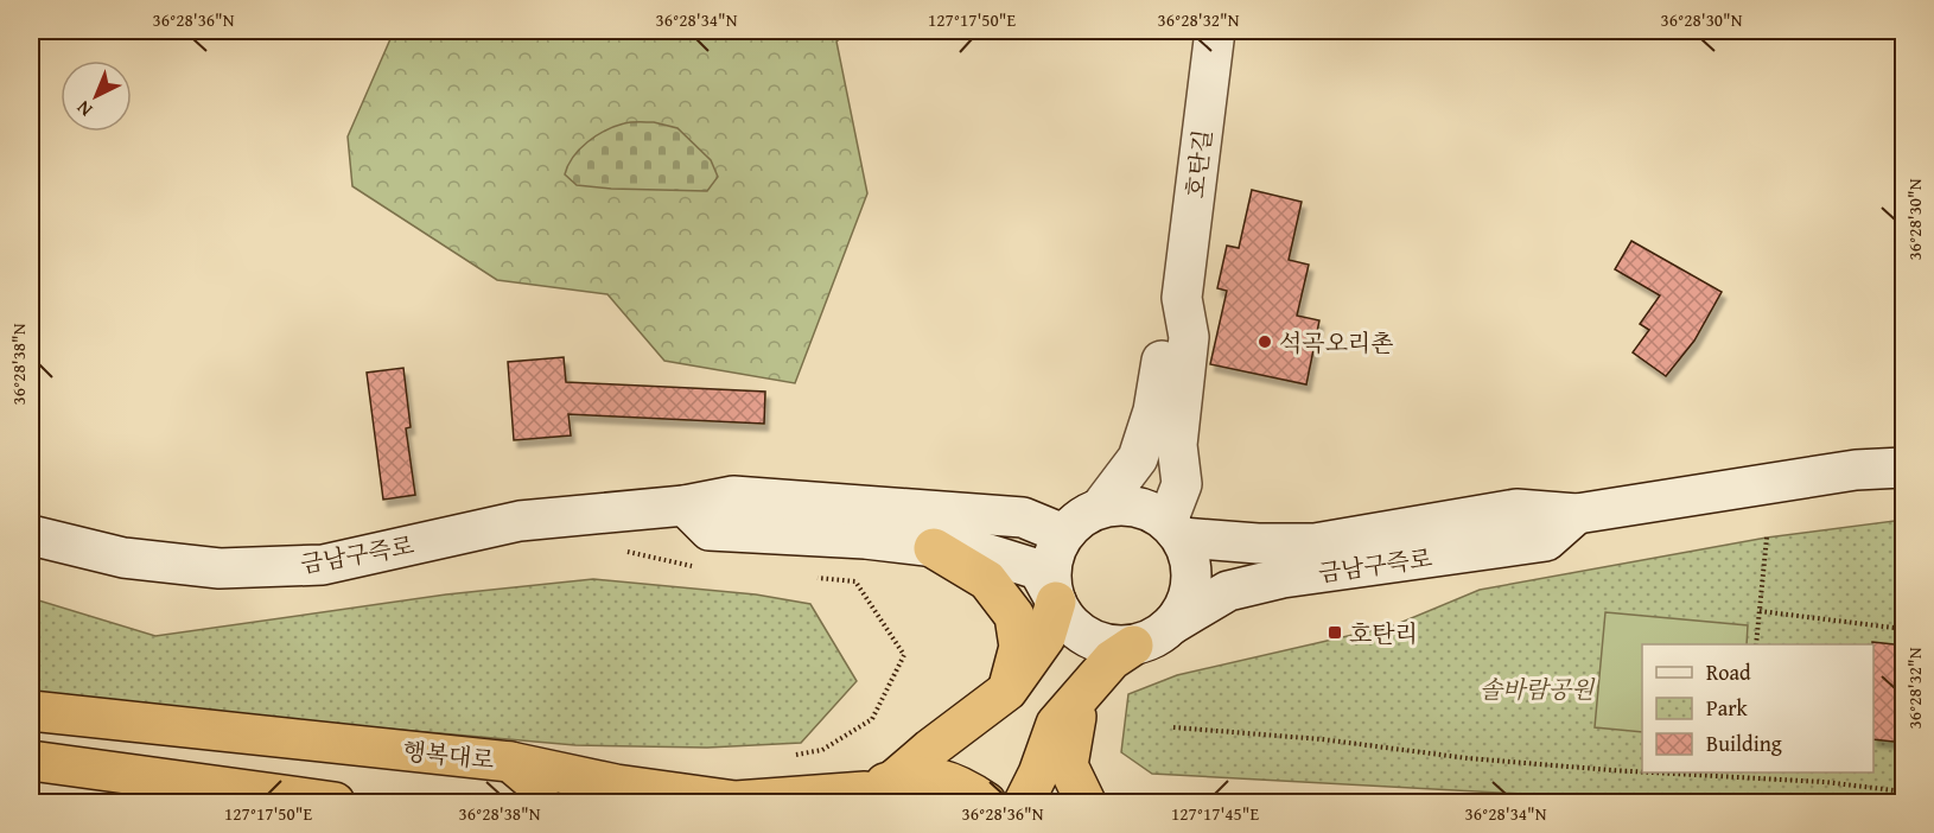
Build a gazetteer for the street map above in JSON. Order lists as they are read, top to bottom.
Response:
{
  "streets": {
    "highway": ["행복대로"],
    "main road": ["호탄길", "금남구즉로"]
  },
  "crossings": [
    ["호탄길", "금남구즉로"]
  ],
  "parks": ["솔바람공원"],
  "places": {
    "other": ["석곡오리촌"],
    "transit": ["호탄리"]
  },
  "legend": ["Road", "Park", "Building"],
  "north": "bottom left",
  "coordinates": [
    "36°28'36\"N",
    "36°28'34\"N",
    "127°17'50\"E",
    "36°28'32\"N",
    "36°28'30\"N",
    "36°28'38\"N",
    "127°17'45\"E"
  ]
}
